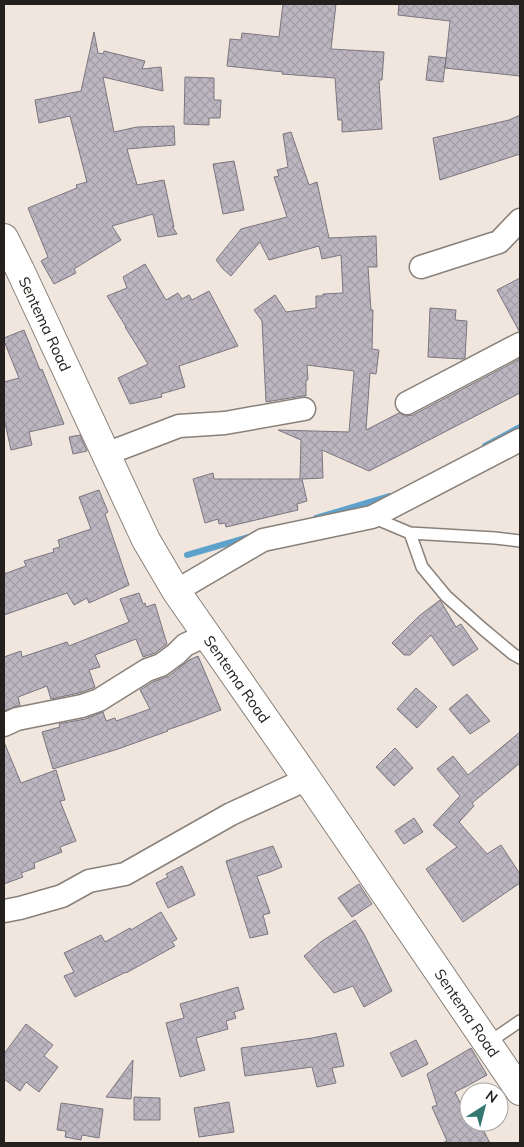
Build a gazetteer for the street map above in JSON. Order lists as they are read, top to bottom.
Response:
{
  "streets": {
    "main road": ["Sentema Road"]
  },
  "north": "top right"
}
